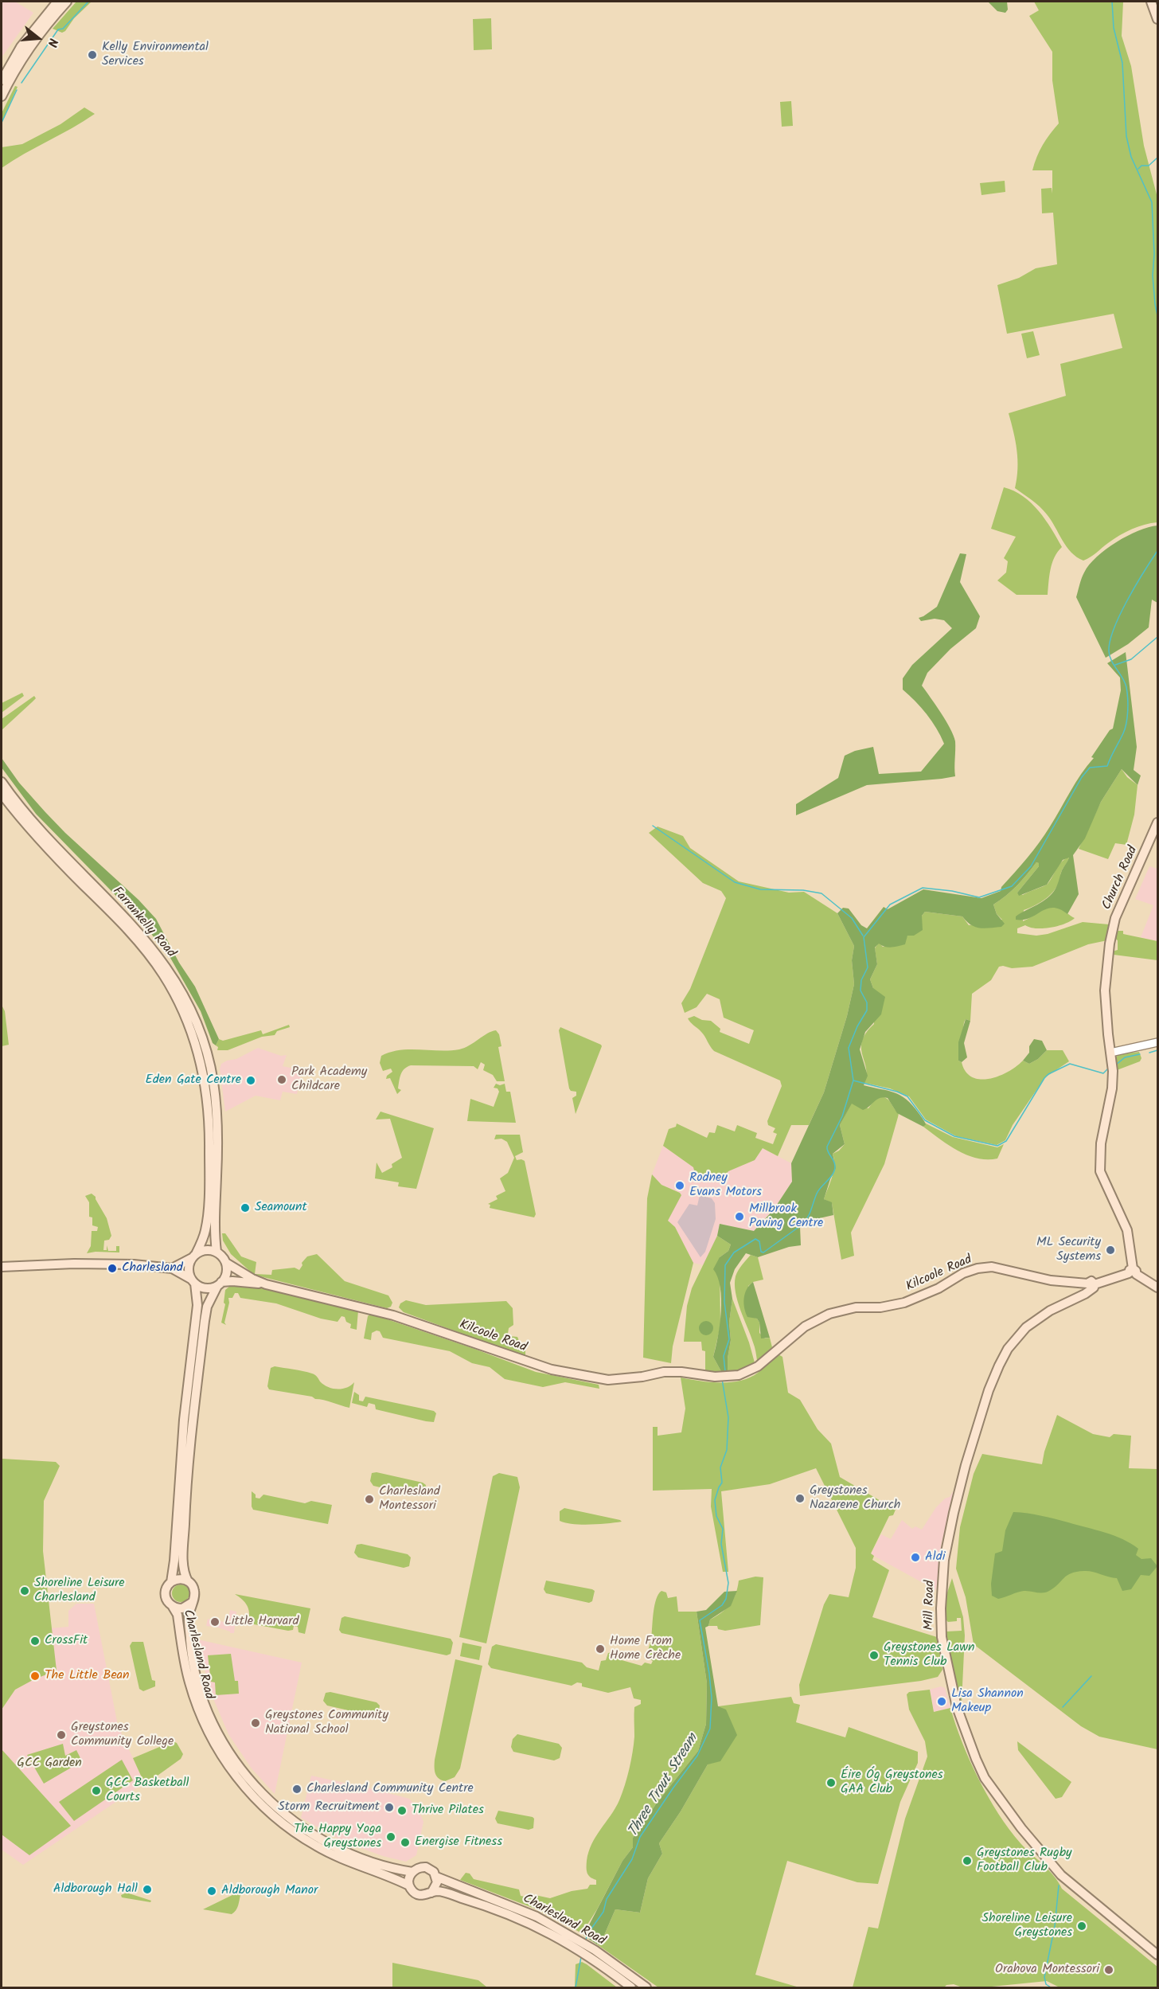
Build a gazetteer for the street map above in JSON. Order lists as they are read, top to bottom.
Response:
{
  "streets": {
    "main road": [
      "Church Road",
      "Farrankelly Road",
      "Kilcoole Road",
      "Mill Road",
      "Charlesland Road"
    ]
  },
  "crossings": [
    ["Kilcoole Road", "Mill Road"]
  ],
  "water": ["Three Trout Stream"],
  "parks": ["GCC Garden"],
  "places": [
    "Kelly Environmental Services",
    "Park Academy Childcare",
    "Eden Gate Centre",
    "Rodney Evans Motors",
    "Seamount",
    "Millbrook Paving Centre",
    "ML Security Systems",
    "Charlesland",
    "Greystones Nazarene Church",
    "Charlesland Montessori",
    "Aldi",
    "Shoreline Leisure Charlesland",
    "Little Harvard",
    "CrossFit",
    "Home From Home Crèche",
    "Greystones Lawn Tennis Club",
    "The Little Bean",
    "Lisa Shannon Makeup",
    "Greystones Community National School",
    "Greystones Community College",
    "Éire Óg Greystones GAA Club",
    "Charlesland Community Centre",
    "GCC Basketball Courts",
    "Storm Recruitment",
    "Thrive Pilates",
    "The Happy Yoga Greystones",
    "Energise Fitness",
    "Greystones Rugby Football Club",
    "Aldborough Hall",
    "Aldborough Manor",
    "Shoreline Leisure Greystones",
    "Orahova Montessori"
  ],
  "north": "right"
}
